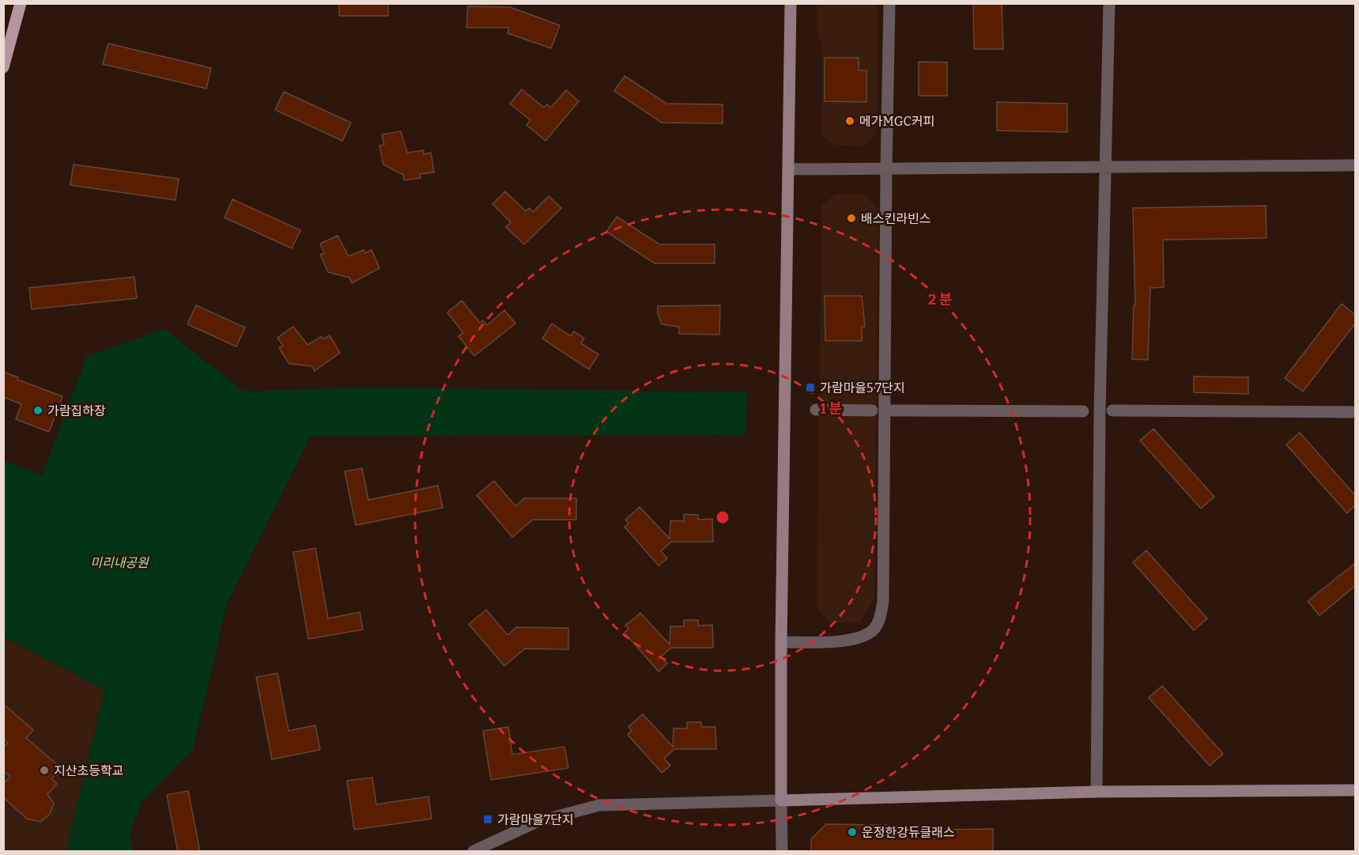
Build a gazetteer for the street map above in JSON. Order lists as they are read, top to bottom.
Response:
{
  "parks": ["미리내공원"],
  "places": {
    "other": [
      "메가MGC커피",
      "배스킨라빈스",
      "가람집하장",
      "지산초등학교",
      "운정한강듀클래스"
    ],
    "transit": ["가람마을5·7단지", "가람마을7단지"]
  },
  "rings": ["2 분", "1 분"]
}
